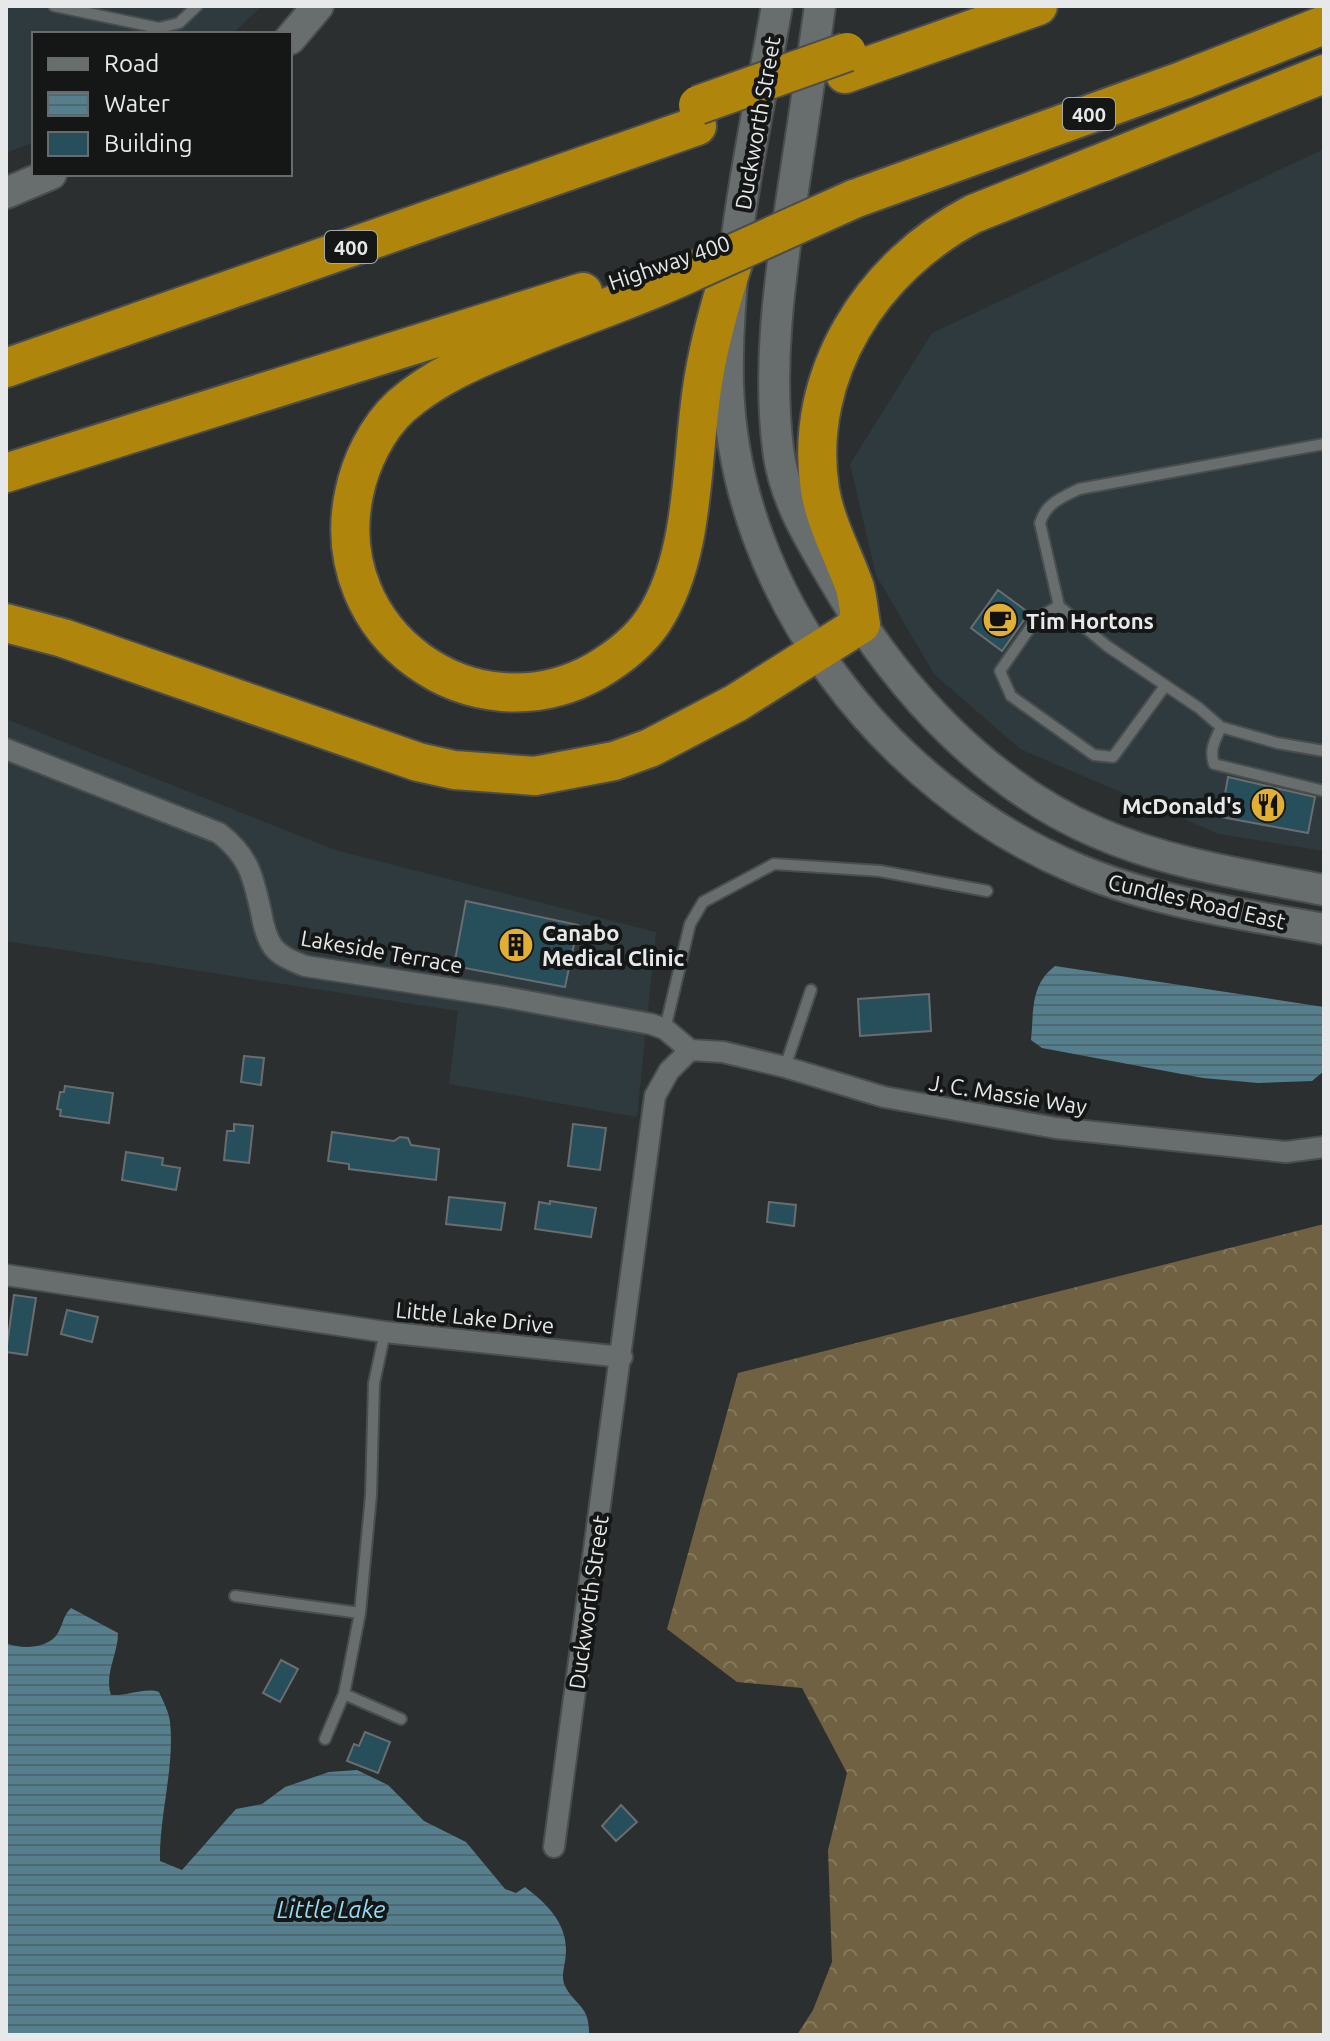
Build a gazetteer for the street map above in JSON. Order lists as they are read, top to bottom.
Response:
{
  "streets": {
    "highway": ["400", "Highway 400"],
    "main road": ["Duckworth Street", "Cundles Road East"],
    "street": ["Lakeside Terrace", "J. C. Massie Way", "Little Lake Drive"]
  },
  "crossings": [
    ["Duckworth Street", "Cundles Road East"],
    ["Duckworth Street", "Little Lake Drive"],
    ["Lakeside Terrace", "J. C. Massie Way"]
  ],
  "water": ["Little Lake"],
  "places": {
    "cafe": ["Tim Hortons"],
    "restaurant": ["McDonald's"],
    "building": ["Canabo Medical Clinic"]
  },
  "legend": ["Road", "Water", "Building"]
}
